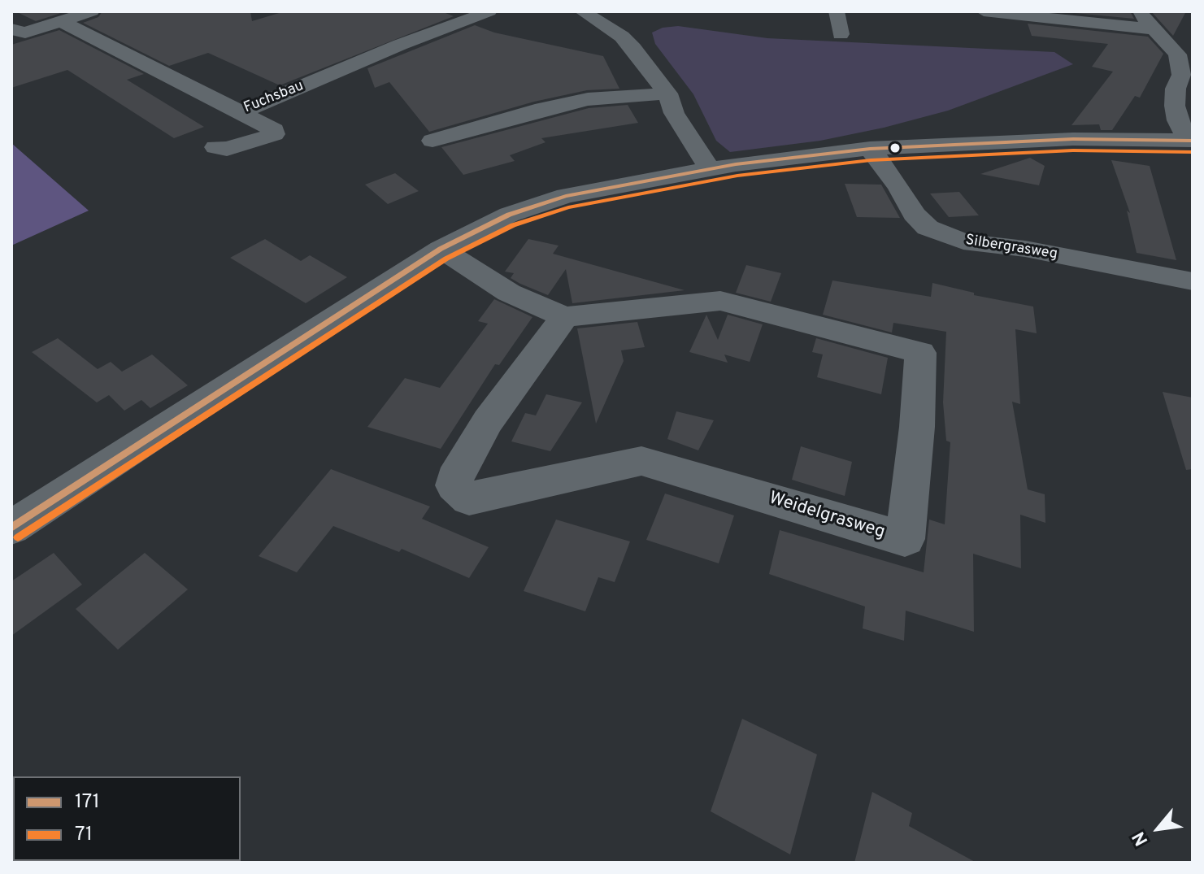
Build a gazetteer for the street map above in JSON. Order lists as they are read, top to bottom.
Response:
{
  "streets": {
    "street": ["Fuchsbau", "Silbergrasweg", "Weidelgrasweg"]
  },
  "lines": ["transit line 171", "transit line 71"],
  "legend": ["171", "71"],
  "north": "bottom left"
}
